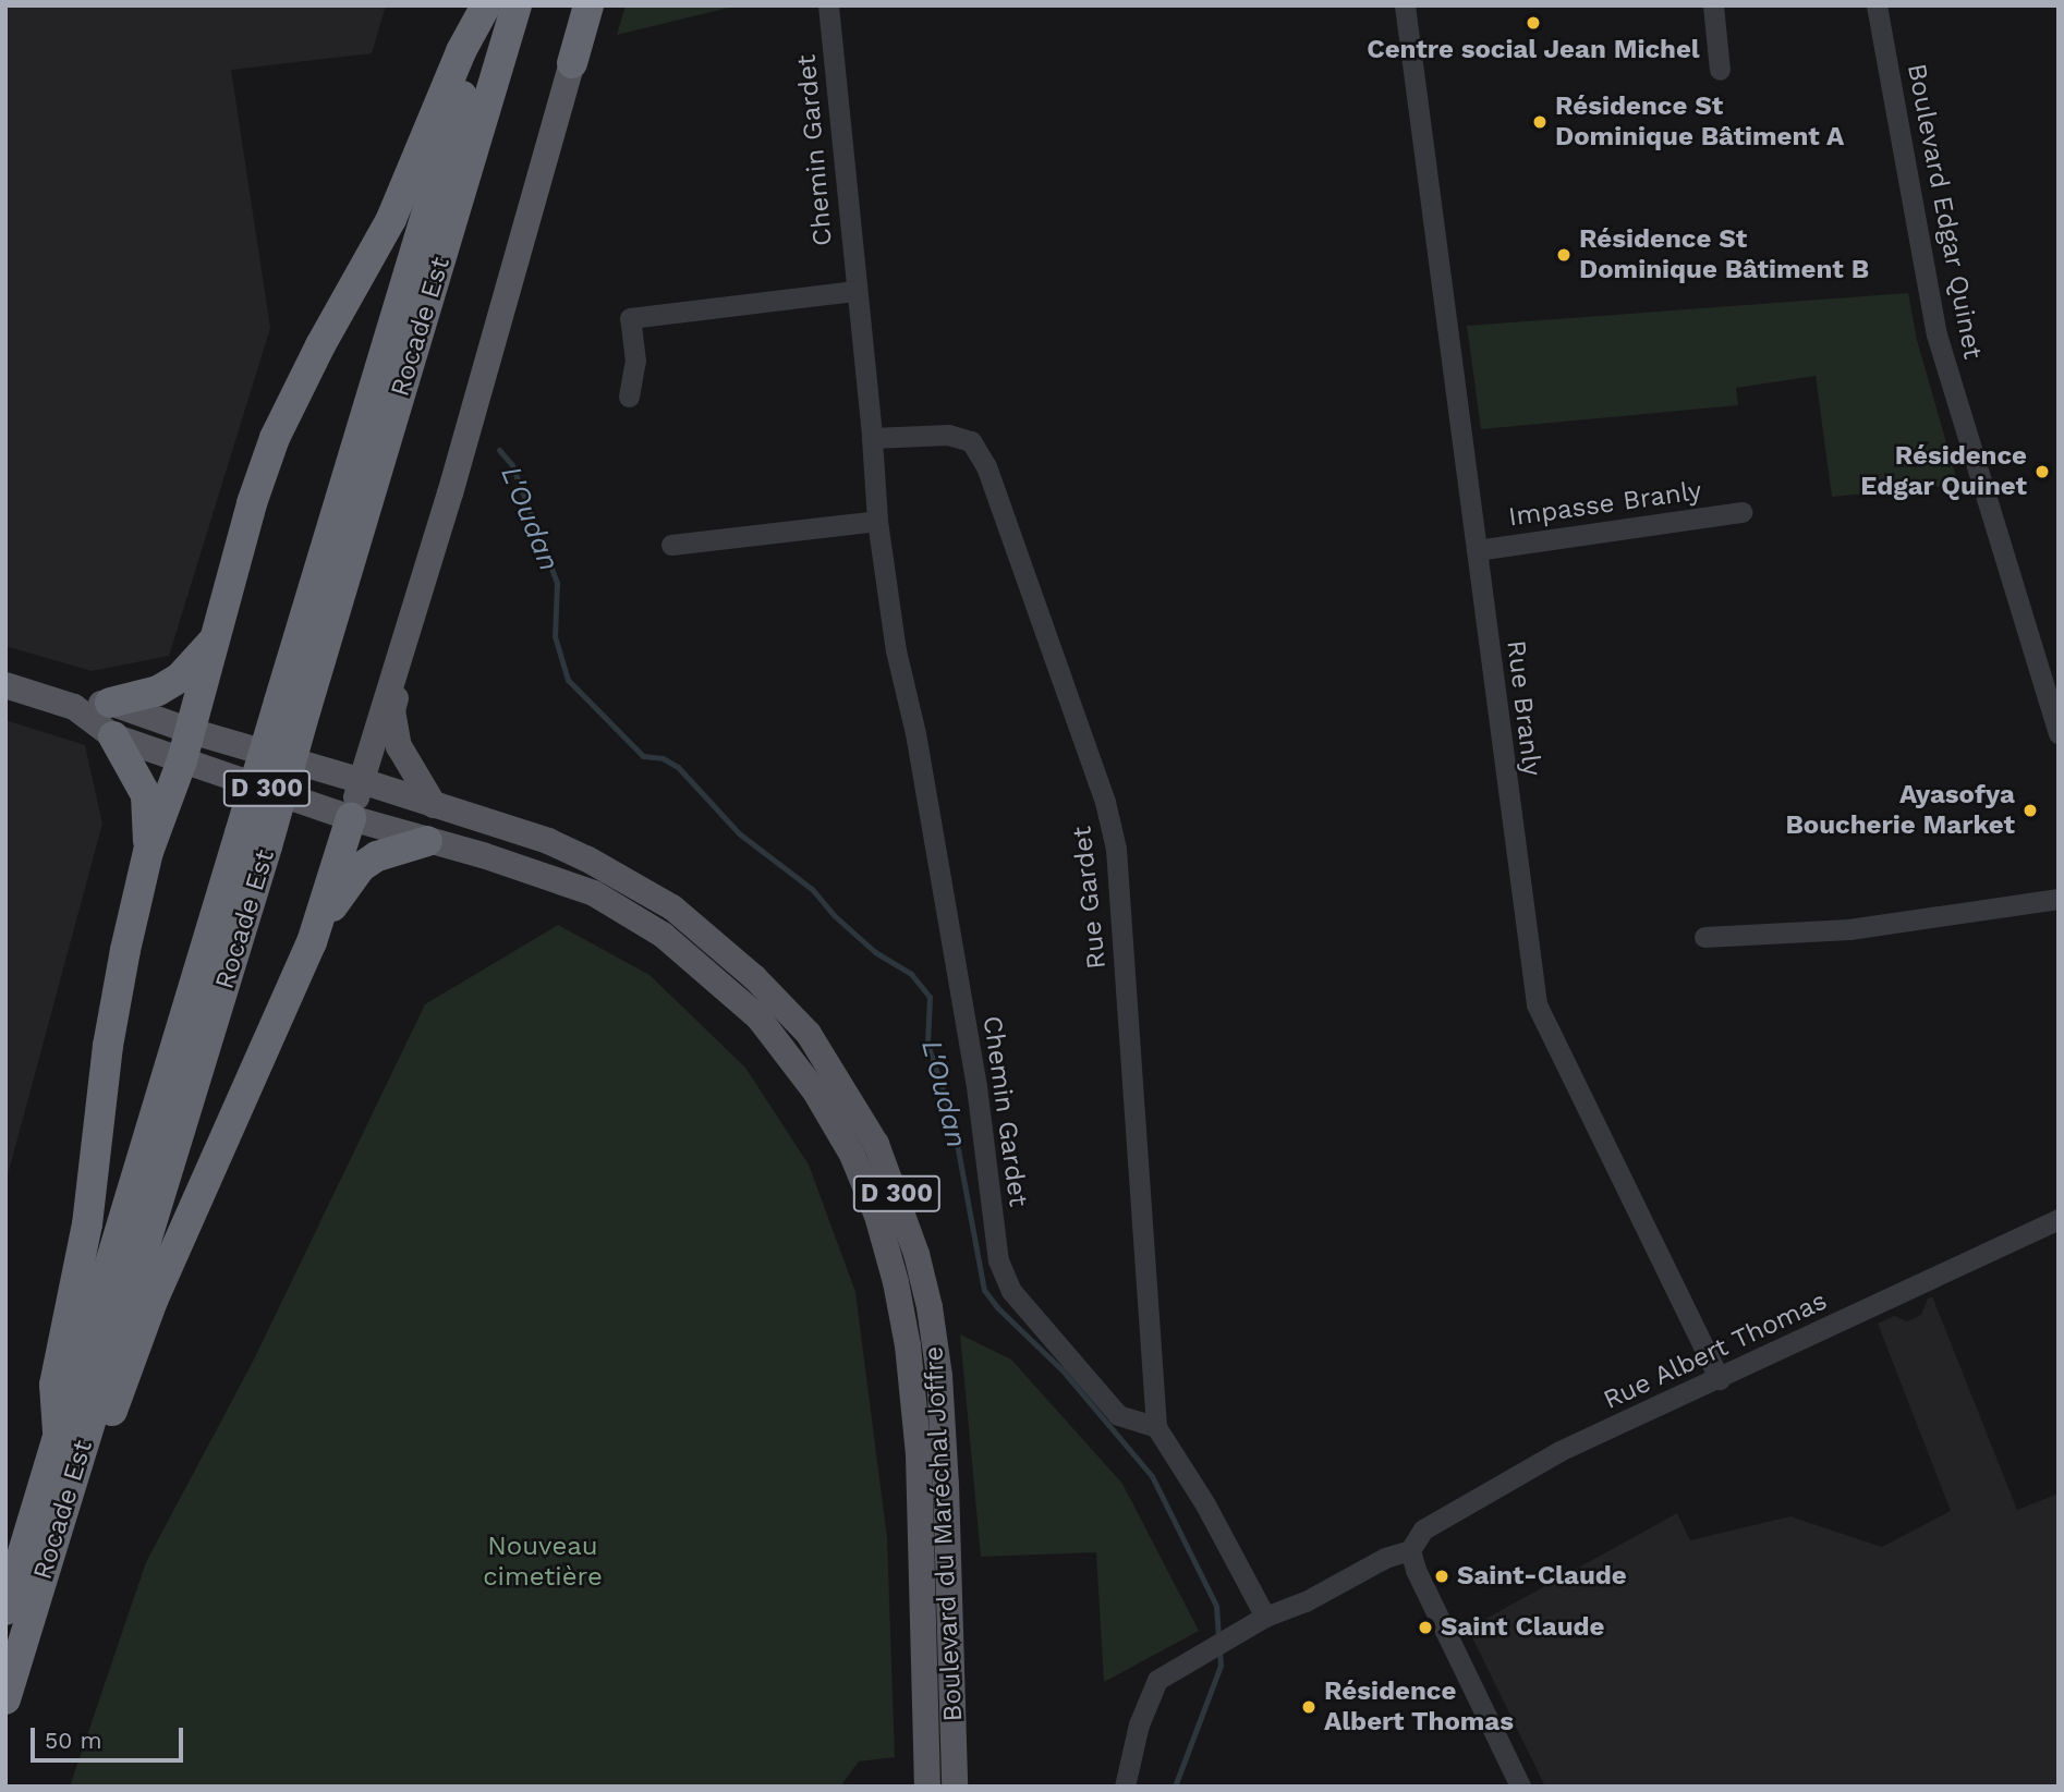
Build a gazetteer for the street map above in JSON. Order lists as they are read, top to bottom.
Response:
{
  "streets": {
    "highway": ["Rocade Est"],
    "main road": ["D 300", "Boulevard du Maréchal Joffre"],
    "street": [
      "Chemin Gardet",
      "Boulevard Edgar Quinet",
      "Impasse Branly",
      "Rue Branly",
      "Rue Gardet",
      "Rue Albert Thomas"
    ]
  },
  "crossings": [
    ["Chemin Gardet", "Rue Gardet"],
    ["Impasse Branly", "Rue Branly"],
    ["Rue Branly", "Rue Albert Thomas"]
  ],
  "water": ["L'Oudan"],
  "parks": ["Nouveau cimetière"],
  "places": [
    "Centre social Jean Michel",
    "Résidence St Dominique Bâtiment A",
    "Résidence St Dominique Bâtiment B",
    "Résidence Edgar Quinet",
    "Ayasofya Boucherie Market",
    "Saint-Claude",
    "Saint Claude",
    "Résidence Albert Thomas"
  ],
  "scale_bar": "50 m"
}
